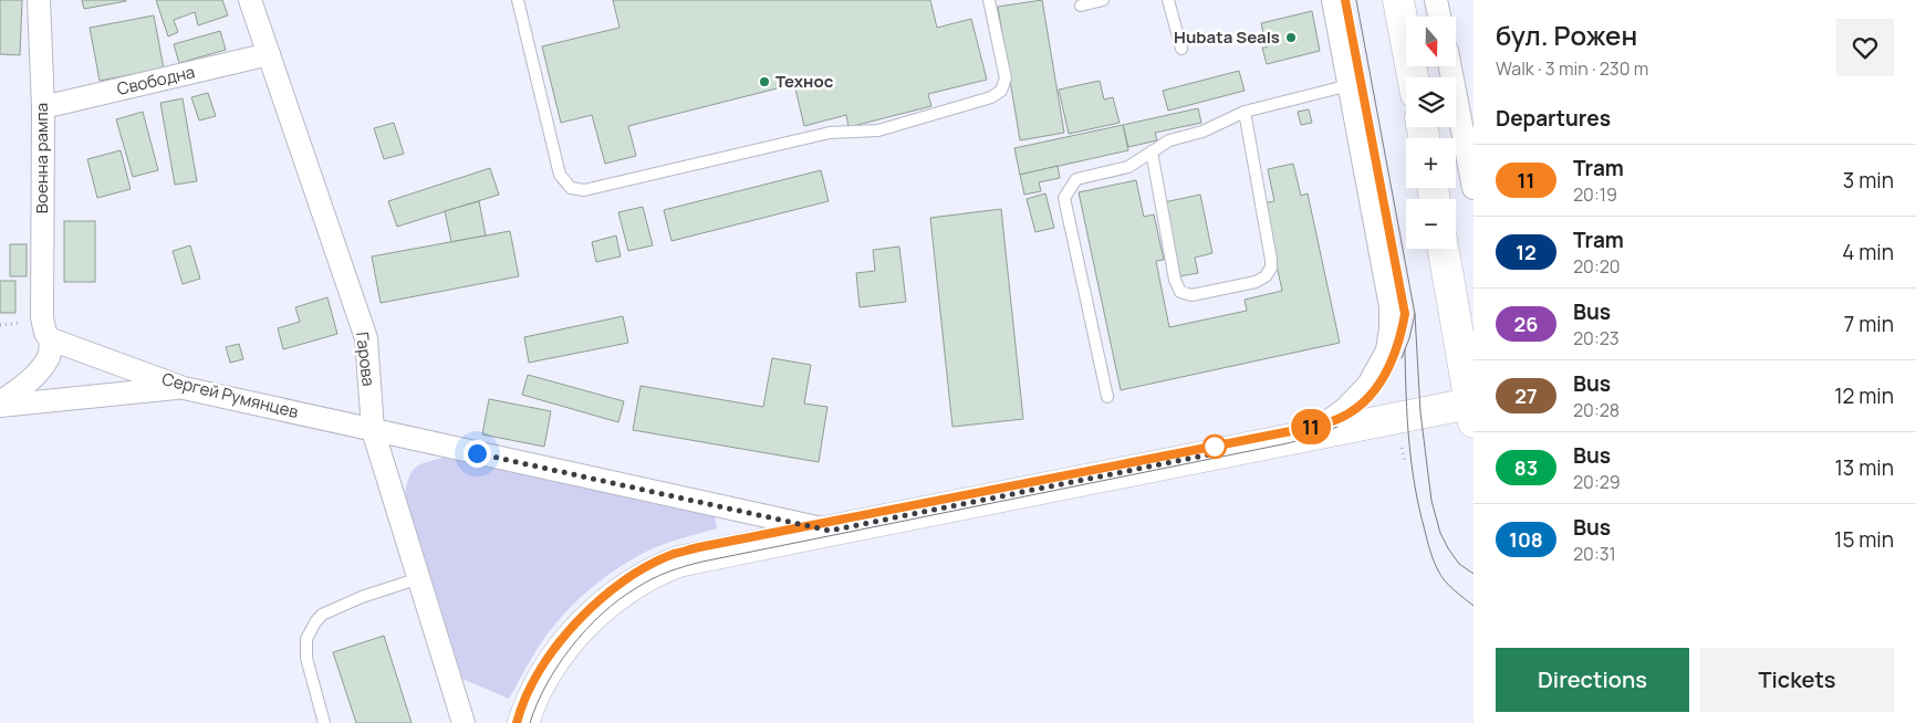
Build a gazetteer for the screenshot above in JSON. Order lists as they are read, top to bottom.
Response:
{
  "streets": {
    "street": [
      "Свободна",
      "Военна рампа",
      "Гарова",
      "Сергей Румянцев"
    ]
  },
  "crossings": [
    ["Свободна", "Военна рампа"],
    ["Свободна", "Гарова"],
    ["Военна рампа", "Сергей Румянцев"],
    ["Гарова", "Сергей Румянцев"]
  ],
  "places": ["Hubata Seals", "Технос"],
  "lines": ["tram line 11"],
  "north": "bottom",
  "page": {
    "on_map": "11",
    "heading": [
      ["бул. Рожен", "Walk · 3 min · 230 m"],
      "Departures"
    ],
    "map_buttons": ["+", "−"],
    "list": [
      {
        "mark": "11",
        "name": "Tram",
        "note": "20:19",
        "value": "3 min"
      },
      {
        "mark": "12",
        "name": "Tram",
        "note": "20:20",
        "value": "4 min"
      },
      {
        "mark": "26",
        "name": "Bus",
        "note": "20:23",
        "value": "7 min"
      },
      {
        "mark": "27",
        "name": "Bus",
        "note": "20:28",
        "value": "12 min"
      },
      {
        "mark": "83",
        "name": "Bus",
        "note": "20:29",
        "value": "13 min"
      },
      {
        "mark": "108",
        "name": "Bus",
        "note": "20:31",
        "value": "15 min"
      }
    ],
    "buttons": ["Directions", "Tickets"]
  }
}
